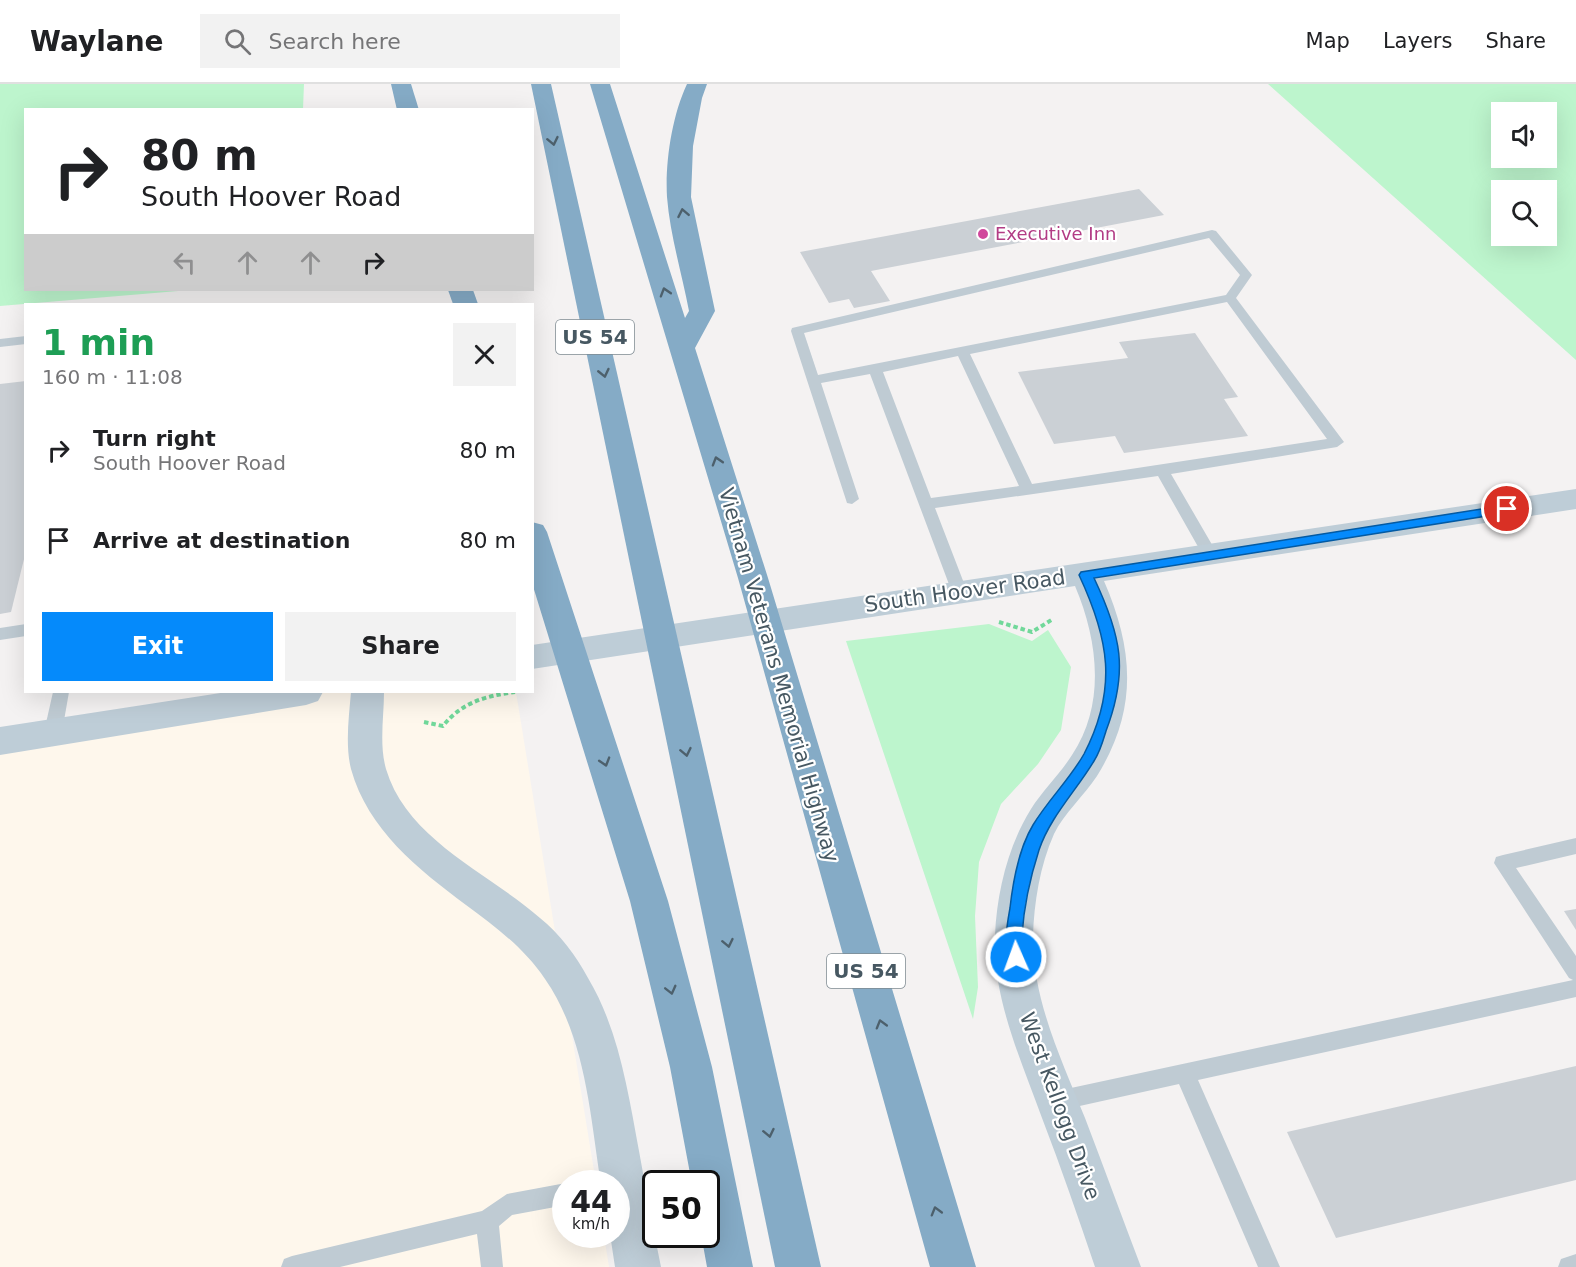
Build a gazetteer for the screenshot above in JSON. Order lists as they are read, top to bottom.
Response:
{
  "streets": {
    "highway": ["US 54", "Vietnam Veterans Memorial Highway"],
    "street": ["South Hoover Road", "West Kellogg Drive"]
  },
  "crossings": [
    ["South Hoover Road", "West Kellogg Drive"]
  ],
  "places": ["Executive Inn"],
  "page": {
    "header": "Waylane",
    "search": "Search here",
    "nav": ["Map", "Layers", "Share"],
    "turn": ["80 m", "South Hoover Road"],
    "heading": ["1 min", "160 m · 11:08"],
    "list": [
      {
        "name": "Turn right",
        "note": "South Hoover Road",
        "value": "80 m"
      },
      {
        "name": "Arrive at destination",
        "value": "80 m"
      }
    ],
    "buttons": ["Exit", "Share"],
    "speed": "44 km/h",
    "limit": "50"
  }
}
